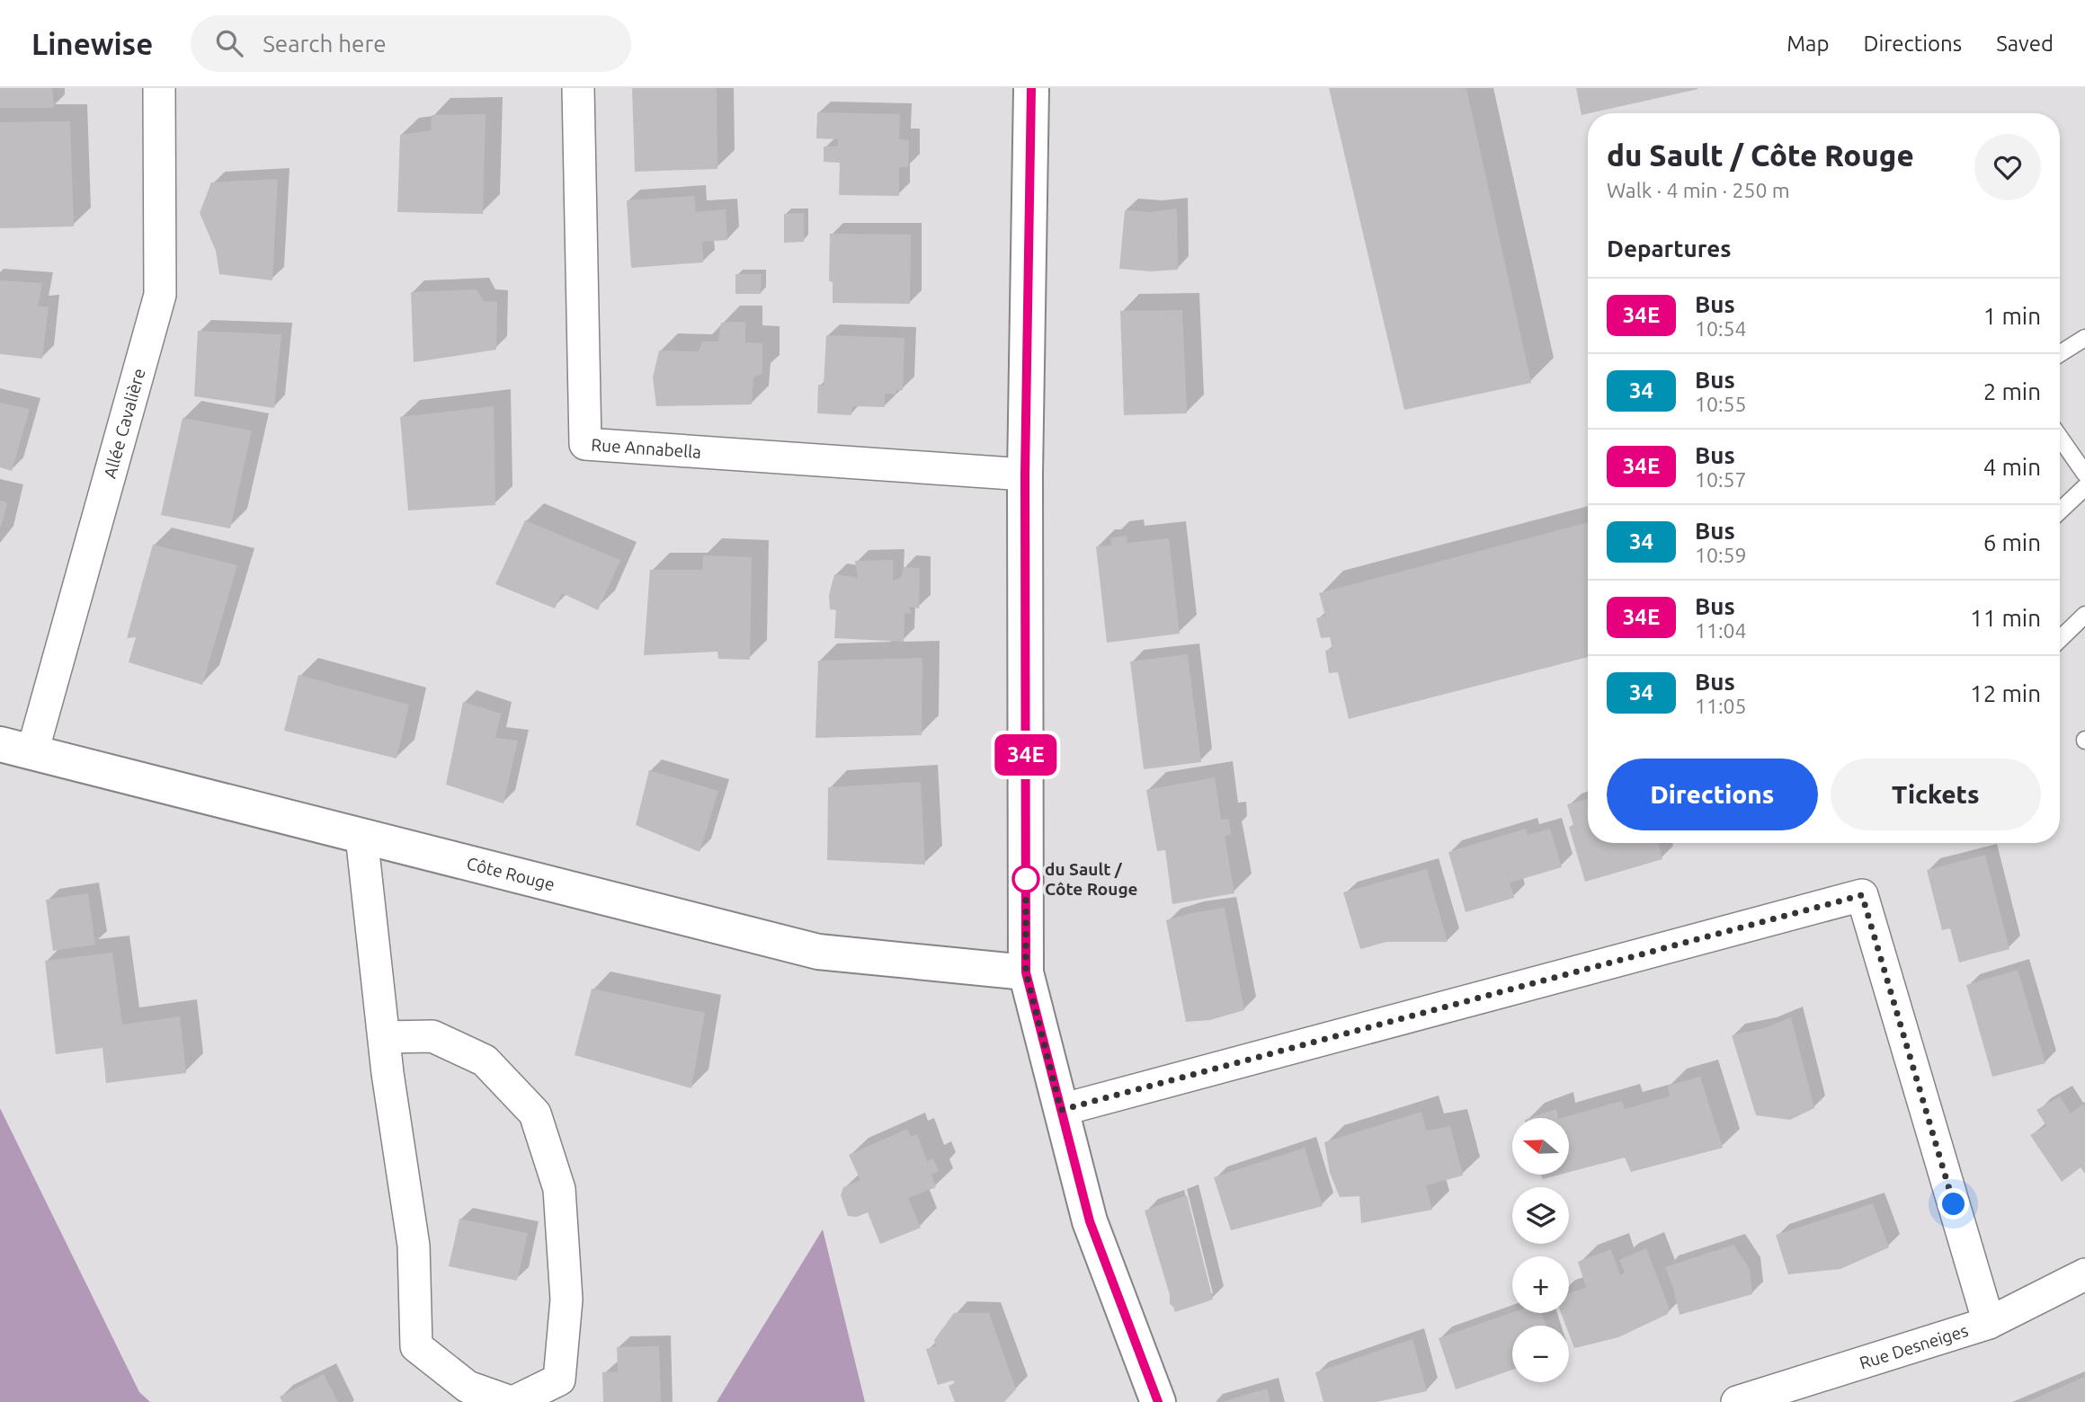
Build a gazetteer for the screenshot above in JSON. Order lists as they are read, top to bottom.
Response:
{
  "streets": {
    "street": [
      "Allée Cavalière",
      "Rue Annabella",
      "Côte Rouge",
      "Rue Desneiges"
    ]
  },
  "crossings": [
    ["Allée Cavalière", "Côte Rouge"]
  ],
  "places": ["du Sault / Côte Rouge"],
  "lines": ["bus line 34E"],
  "north": "left",
  "page": {
    "header": "Linewise",
    "search": "Search here",
    "nav": ["Map", "Directions", "Saved"],
    "on_map": "34E",
    "heading": [
      ["du Sault / Côte Rouge", "Walk · 4 min · 250 m"],
      "Departures"
    ],
    "list": [
      {
        "mark": "34E",
        "name": "Bus",
        "note": "10:54",
        "value": "1 min"
      },
      {
        "mark": "34",
        "name": "Bus",
        "note": "10:55",
        "value": "2 min"
      },
      {
        "mark": "34E",
        "name": "Bus",
        "note": "10:57",
        "value": "4 min"
      },
      {
        "mark": "34",
        "name": "Bus",
        "note": "10:59",
        "value": "6 min"
      },
      {
        "mark": "34E",
        "name": "Bus",
        "note": "11:04",
        "value": "11 min"
      },
      {
        "mark": "34",
        "name": "Bus",
        "note": "11:05",
        "value": "12 min"
      }
    ],
    "buttons": ["Directions", "Tickets"],
    "map_buttons": ["+", "−"]
  }
}
